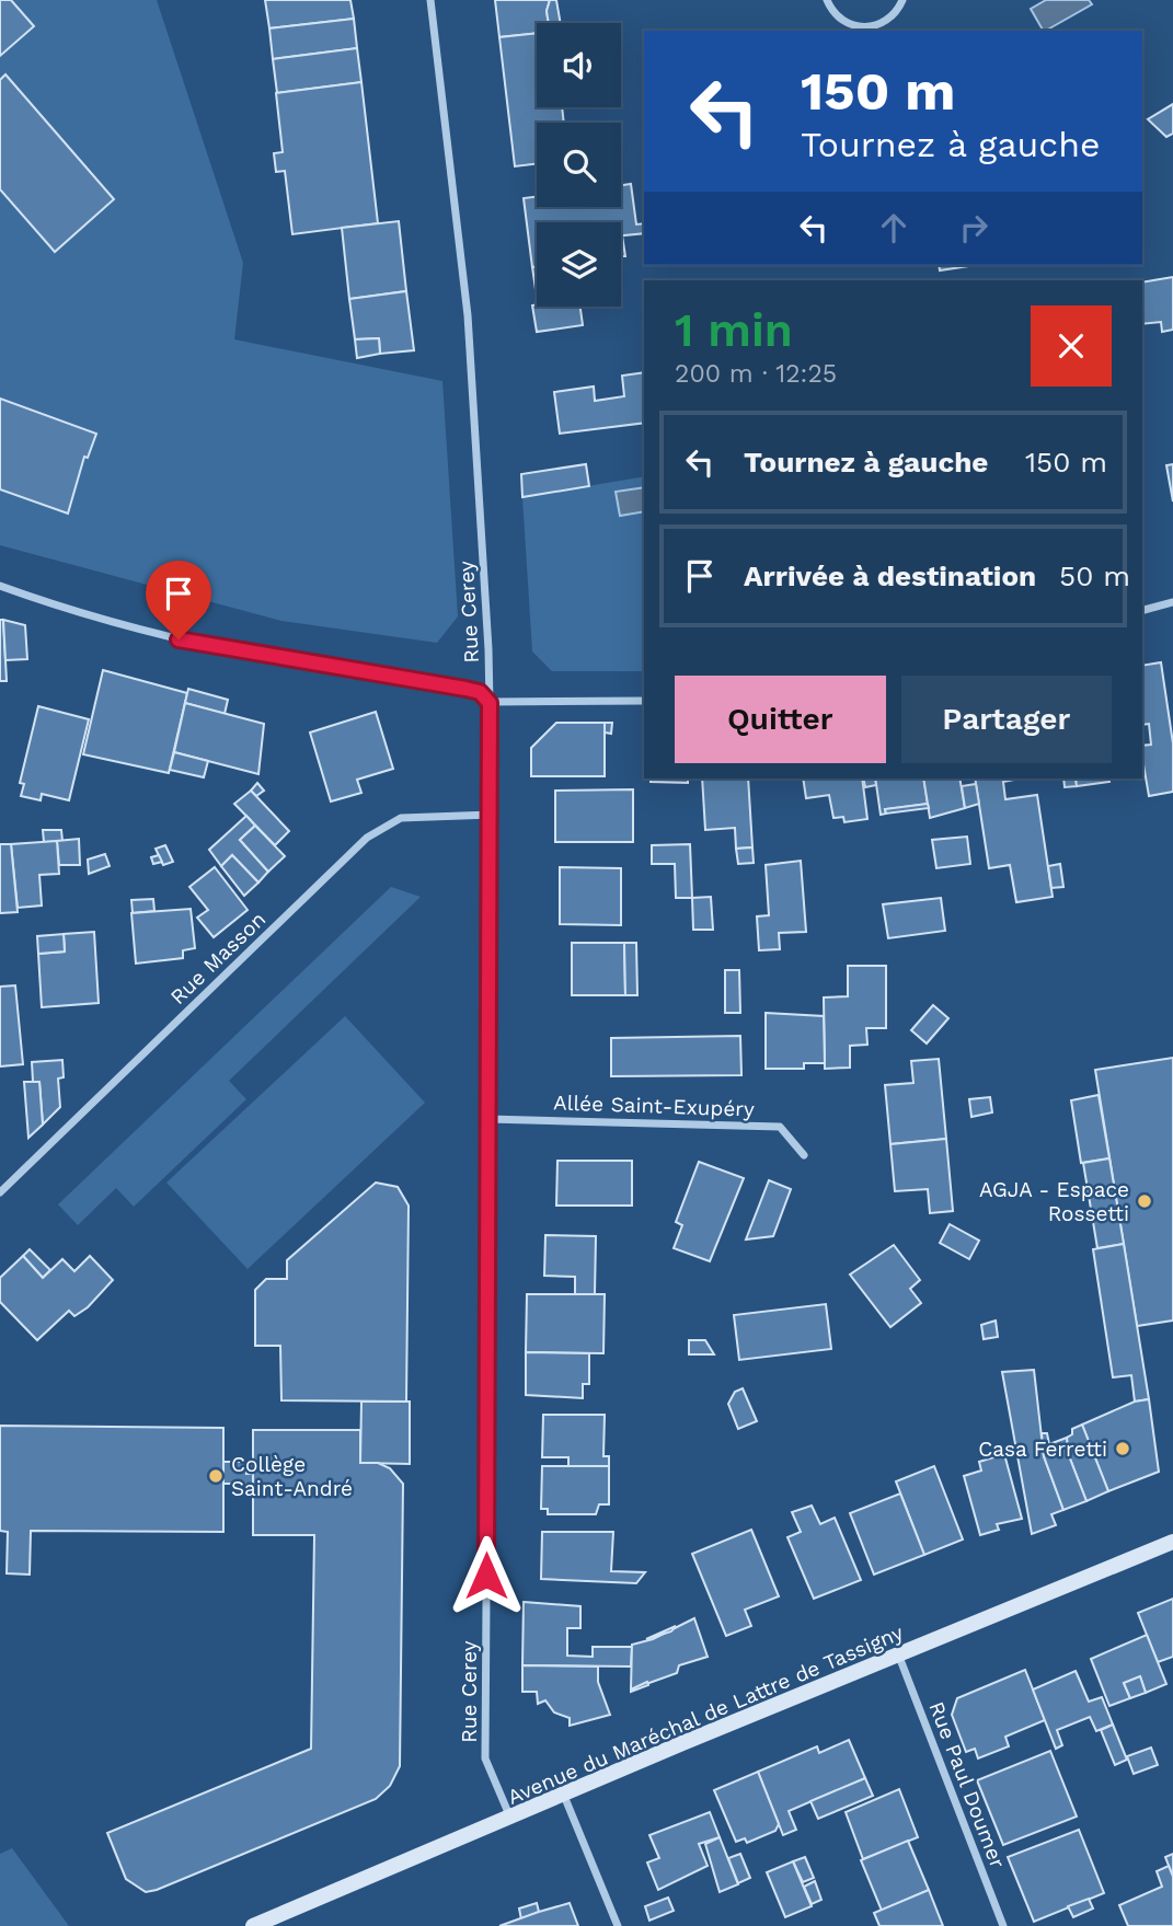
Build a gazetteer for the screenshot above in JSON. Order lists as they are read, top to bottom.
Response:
{
  "streets": {
    "main road": ["Avenue du Maréchal de Lattre de Tassigny"],
    "street": [
      "Rue Cerey",
      "Rue Masson",
      "Allée Saint-Exupéry",
      "Rue Paul Doumer"
    ]
  },
  "crossings": [
    ["Rue Cerey", "Rue Masson"],
    ["Rue Cerey", "Allée Saint-Exupéry"],
    ["Rue Cerey", "Avenue du Maréchal de Lattre de Tassigny"],
    ["Avenue du Maréchal de Lattre de Tassigny", "Rue Paul Doumer"]
  ],
  "places": ["AGJA - Espace Rossetti", "Casa Ferretti", "Collège Saint-André"],
  "page": {
    "turn": ["150 m", "Tournez à gauche"],
    "heading": ["1 min", "200 m · 12:25"],
    "list": [
      {
        "name": "Tournez à gauche",
        "value": "150 m"
      },
      {
        "name": "Arrivée à destination",
        "value": "50 m"
      }
    ],
    "buttons": ["Quitter", "Partager"]
  }
}
